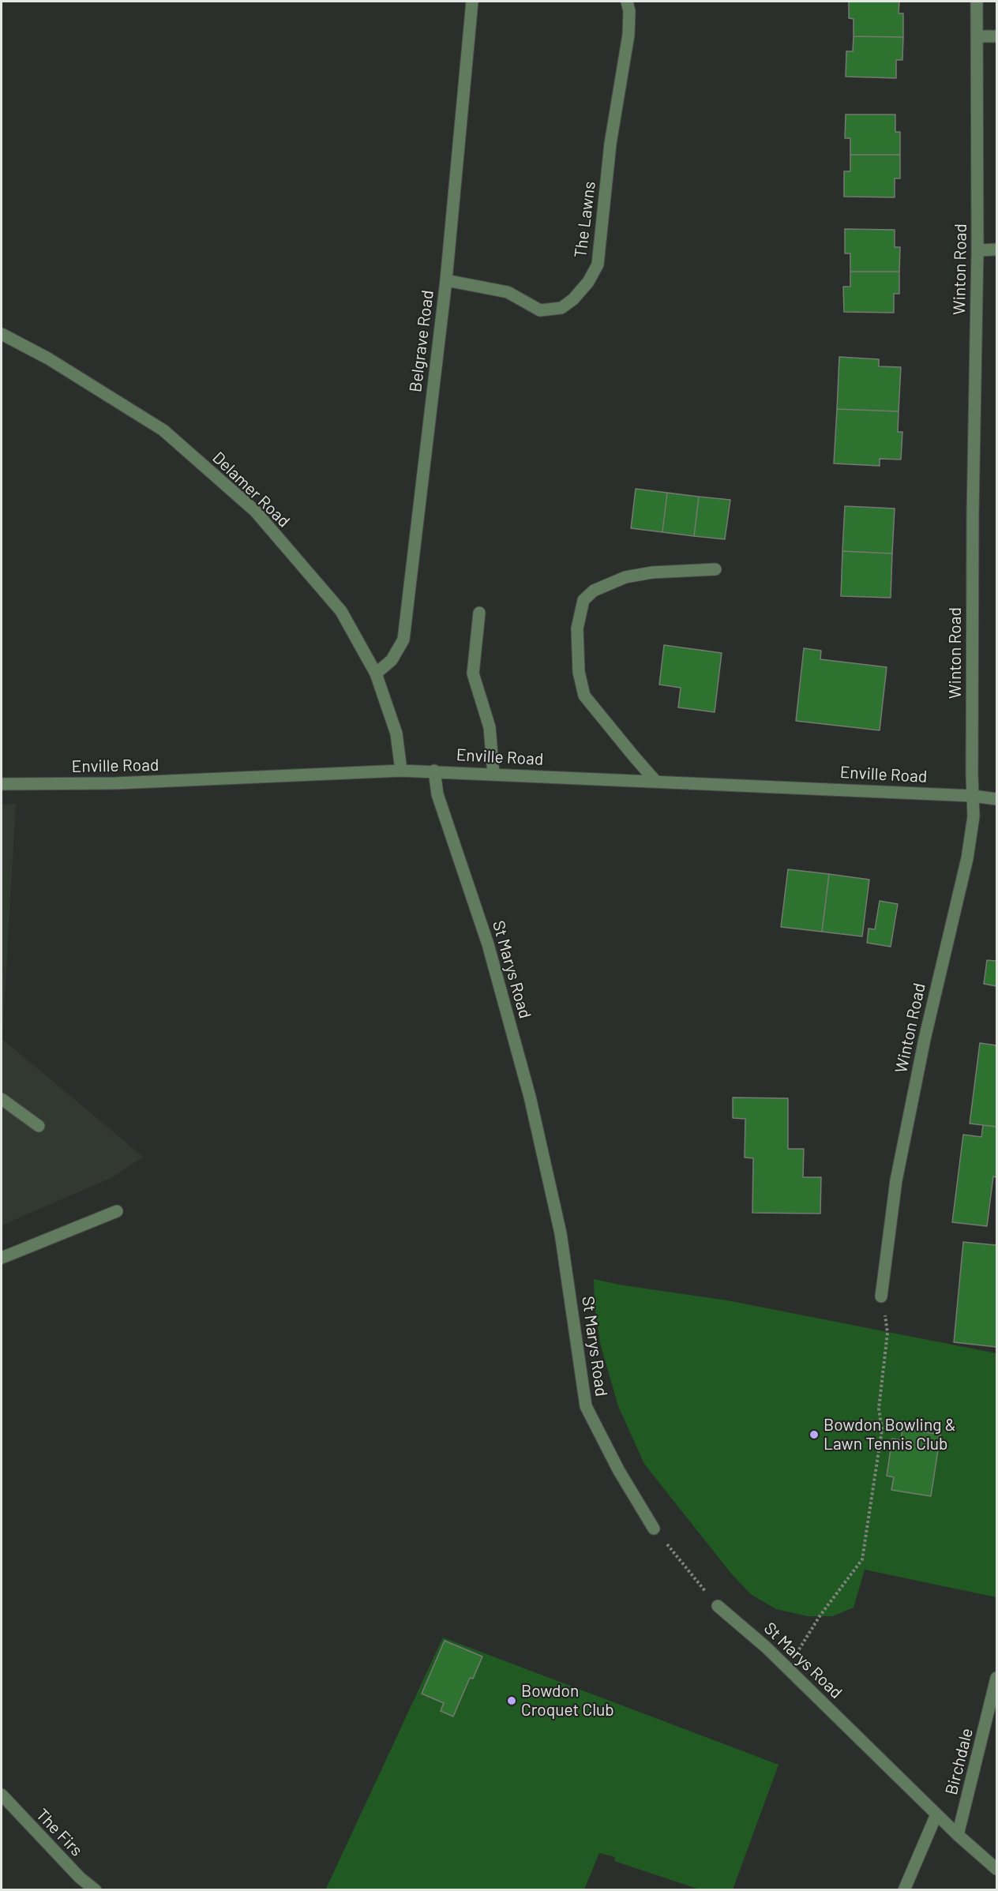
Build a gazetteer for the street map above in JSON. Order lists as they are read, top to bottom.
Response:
{
  "streets": {
    "street": [
      "The Lawns",
      "Winton Road",
      "Belgrave Road",
      "Delamer Road",
      "Enville Road",
      "St Marys Road",
      "Birchdale",
      "The Firs"
    ]
  },
  "crossings": [
    ["The Lawns", "Belgrave Road"],
    ["Winton Road", "Enville Road"],
    ["Belgrave Road", "Delamer Road"],
    ["Delamer Road", "Enville Road"],
    ["Enville Road", "St Marys Road"],
    ["St Marys Road", "Birchdale"]
  ],
  "places": ["Bowdon Bowling & Lawn Tennis Club", "Bowdon Croquet Club"]
}
